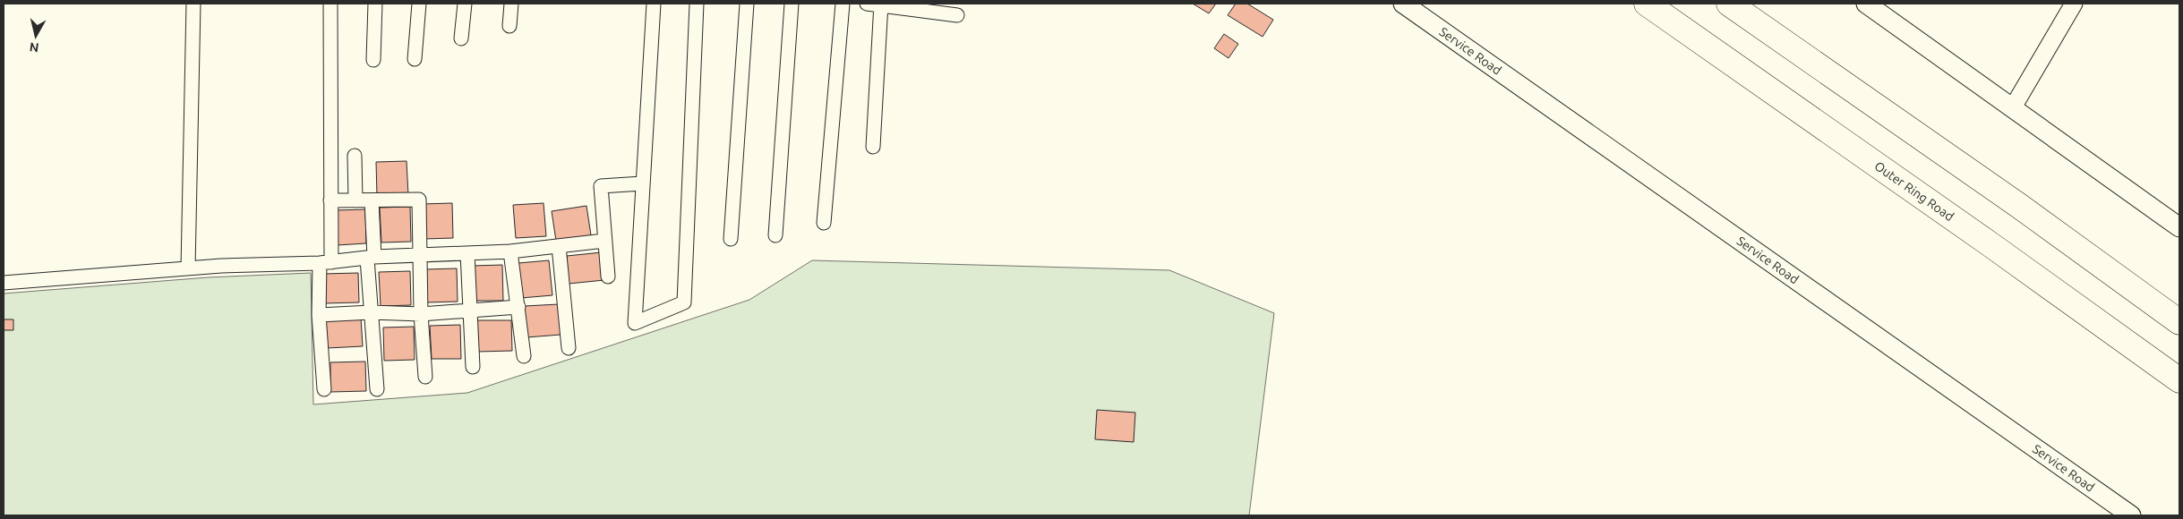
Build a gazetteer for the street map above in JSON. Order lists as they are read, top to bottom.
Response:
{
  "streets": {
    "highway": ["Outer Ring Road"],
    "main road": ["Service Road"]
  },
  "north": "bottom"
}
